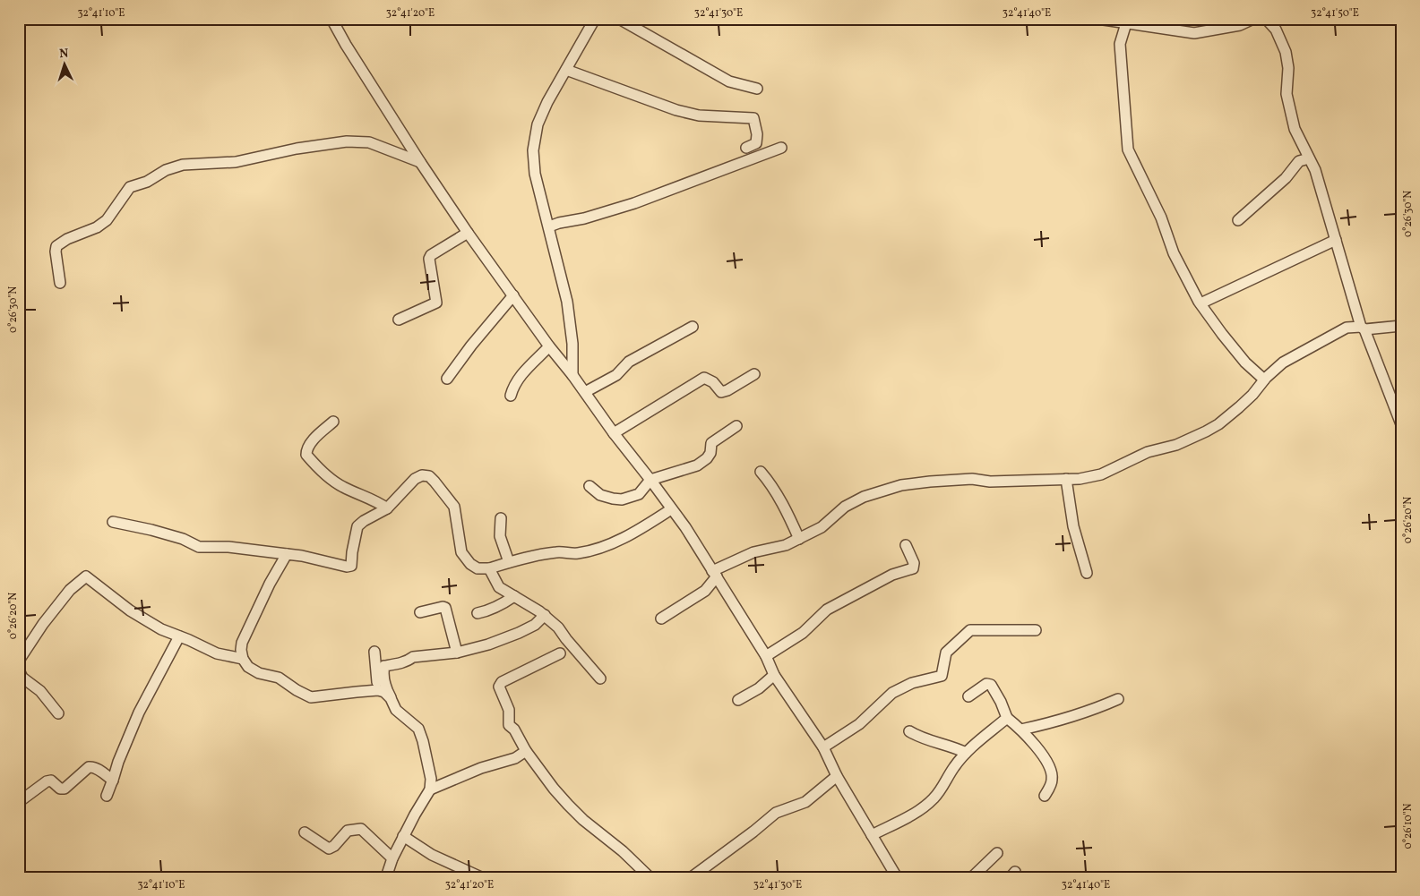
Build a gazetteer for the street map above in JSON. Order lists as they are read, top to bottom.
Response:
{
  "north": "top",
  "coordinates": [
    "32°41'10\"E",
    "32°41'20\"E",
    "32°41'30\"E",
    "32°41'40\"E",
    "32°41'50\"E",
    "0°26'30\"N",
    "0°26'20\"N",
    "0°26'10\"N"
  ]
}
